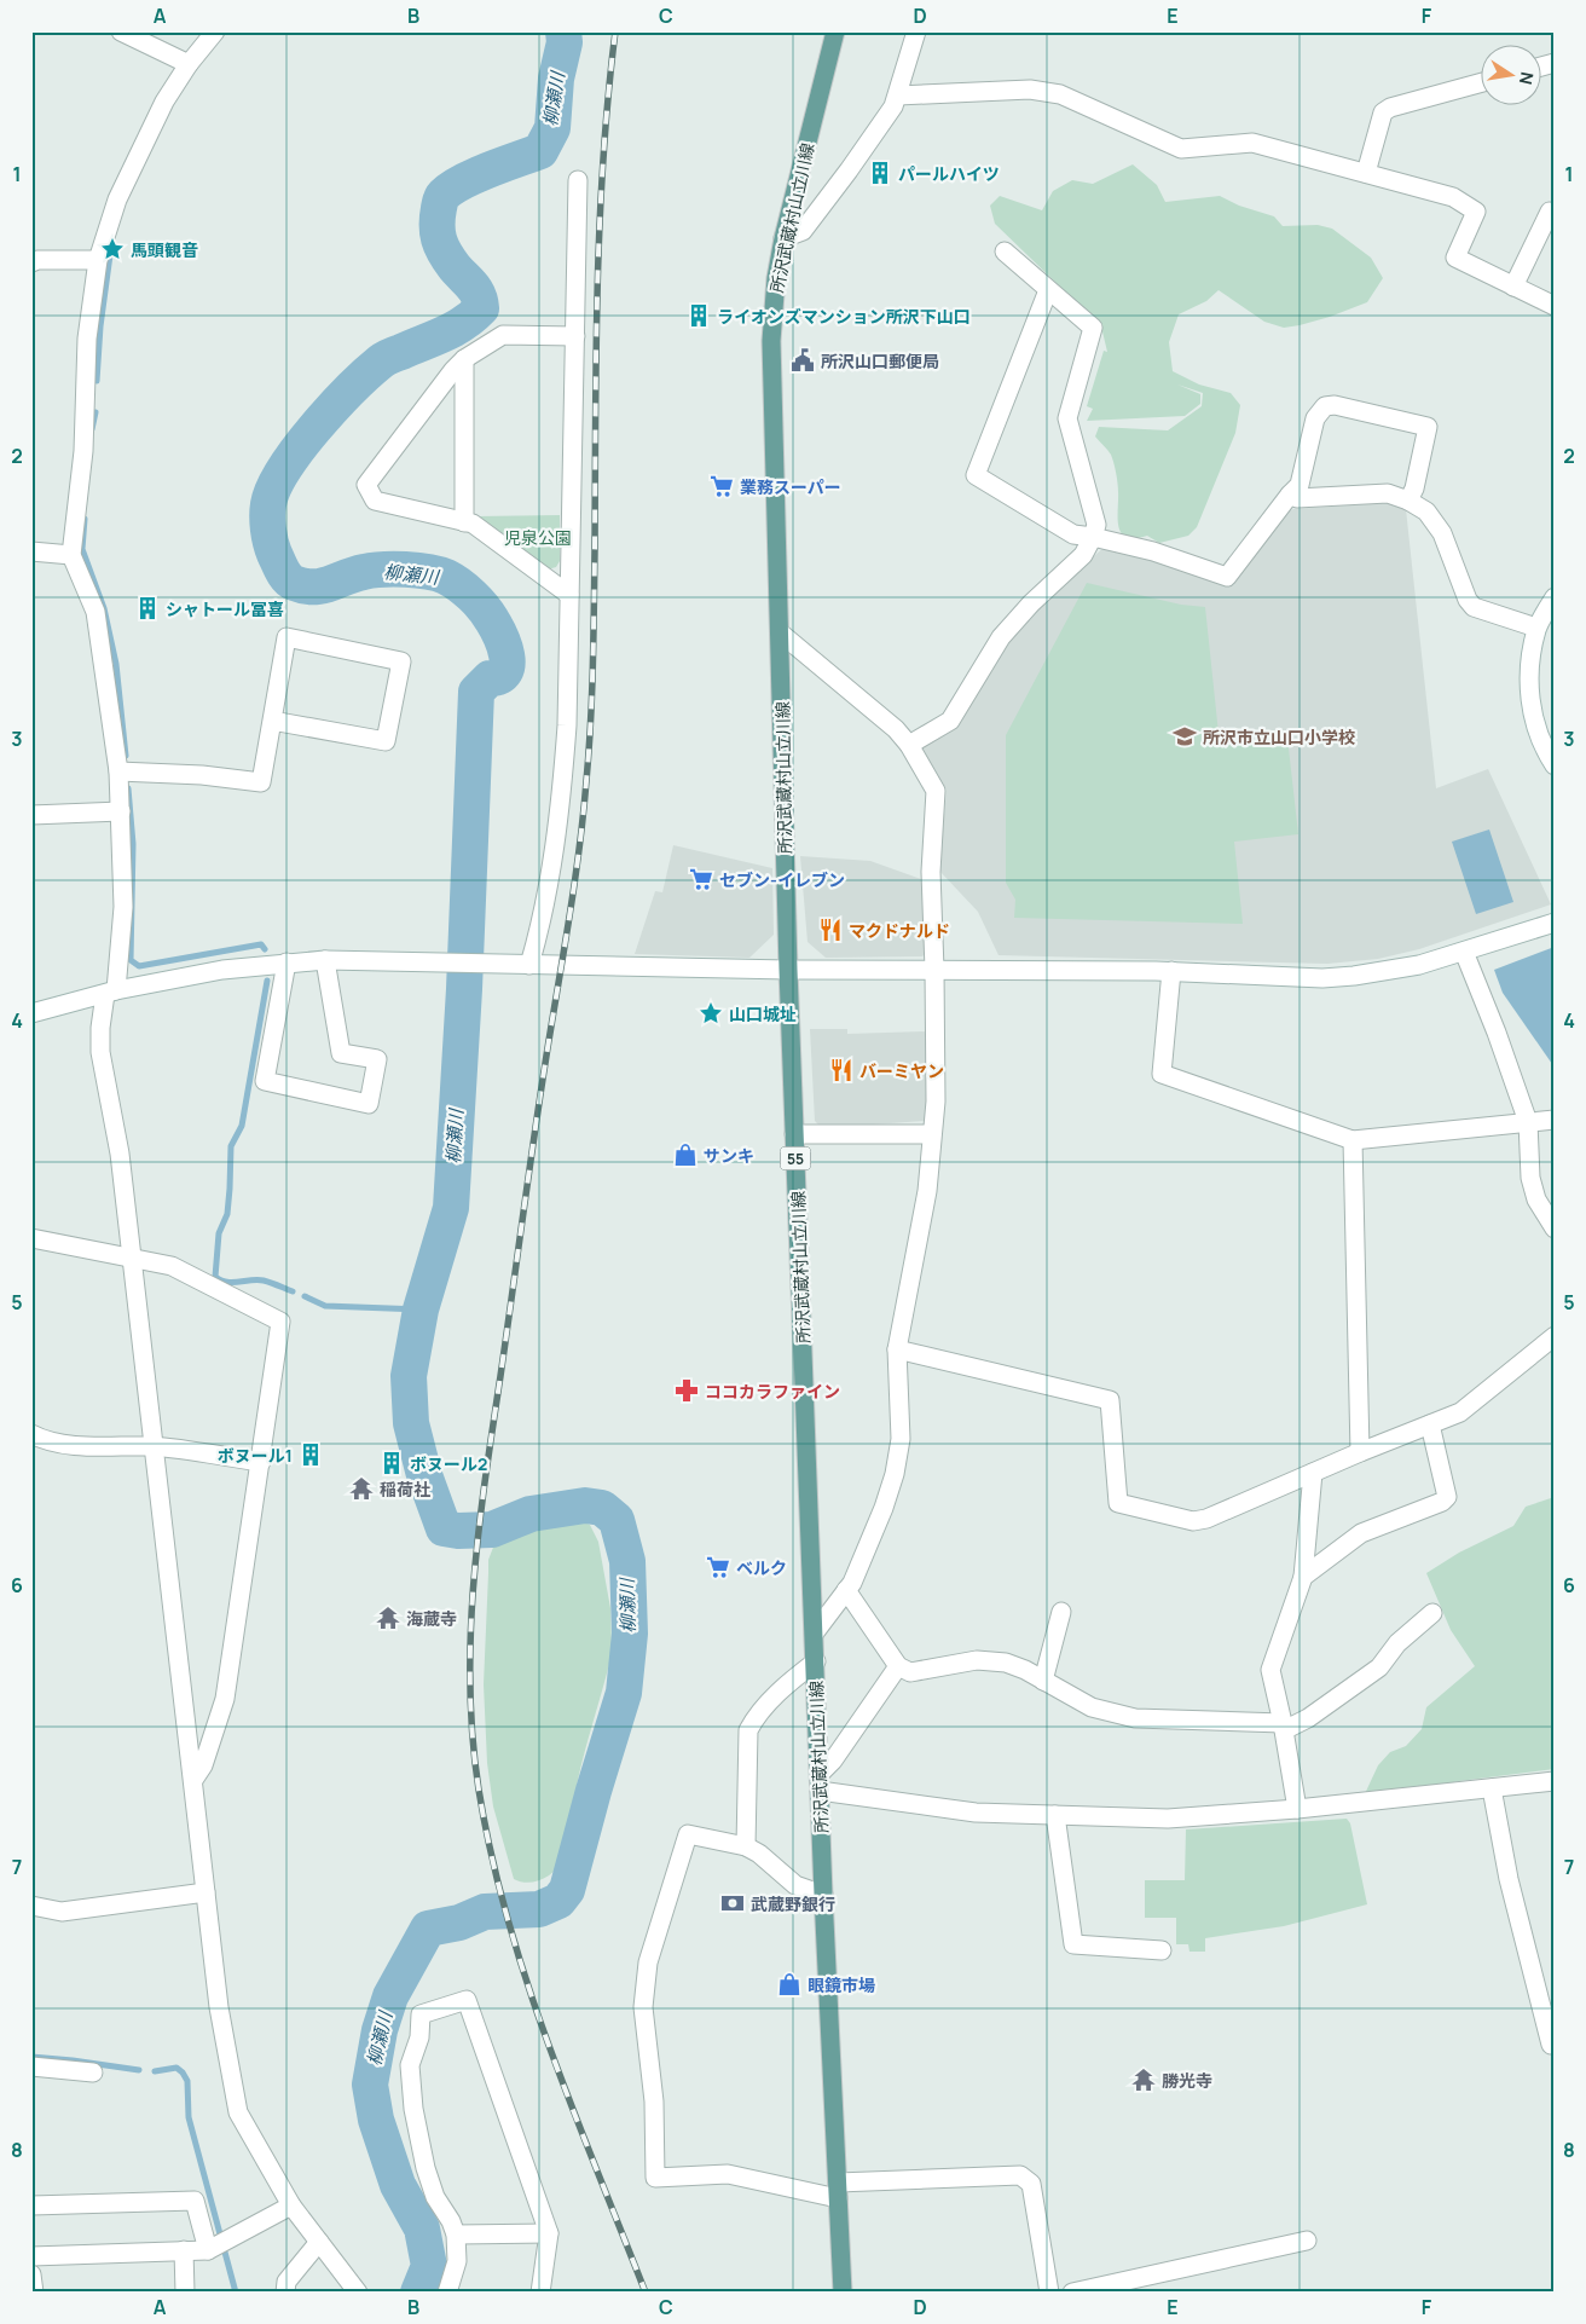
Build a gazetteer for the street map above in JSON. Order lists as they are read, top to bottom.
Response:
{
  "streets": {
    "main road": ["所沢武蔵村山立川線", "55"]
  },
  "water": ["柳瀬川"],
  "parks": ["児泉公園"],
  "places": {
    "building": [
      "パールハイツ",
      "ライオンズマンション所沢下山口",
      "シャトール冨喜",
      "ボヌール1",
      "ボヌール2"
    ],
    "place": ["馬頭観音", "山口城址"],
    "public building": ["所沢山口郵便局"],
    "supermarket": ["業務スーパー", "セブン-イレブン", "ベルク"],
    "school or university": ["所沢市立山口小学校"],
    "restaurant": ["マクドナルド", "バーミヤン"],
    "shop": ["サンキ", "眼鏡市場"],
    "pharmacy": ["ココカラファイン"],
    "temple": ["稲荷社", "海蔵寺", "勝光寺"],
    "bank": ["武蔵野銀行"]
  },
  "north": "right",
  "grid": {
    "columns": [
      "A",
      "B",
      "C",
      "D",
      "E",
      "F"
    ],
    "rows": [
      "1",
      "2",
      "3",
      "4",
      "5",
      "6",
      "7",
      "8"
    ]
  }
}
